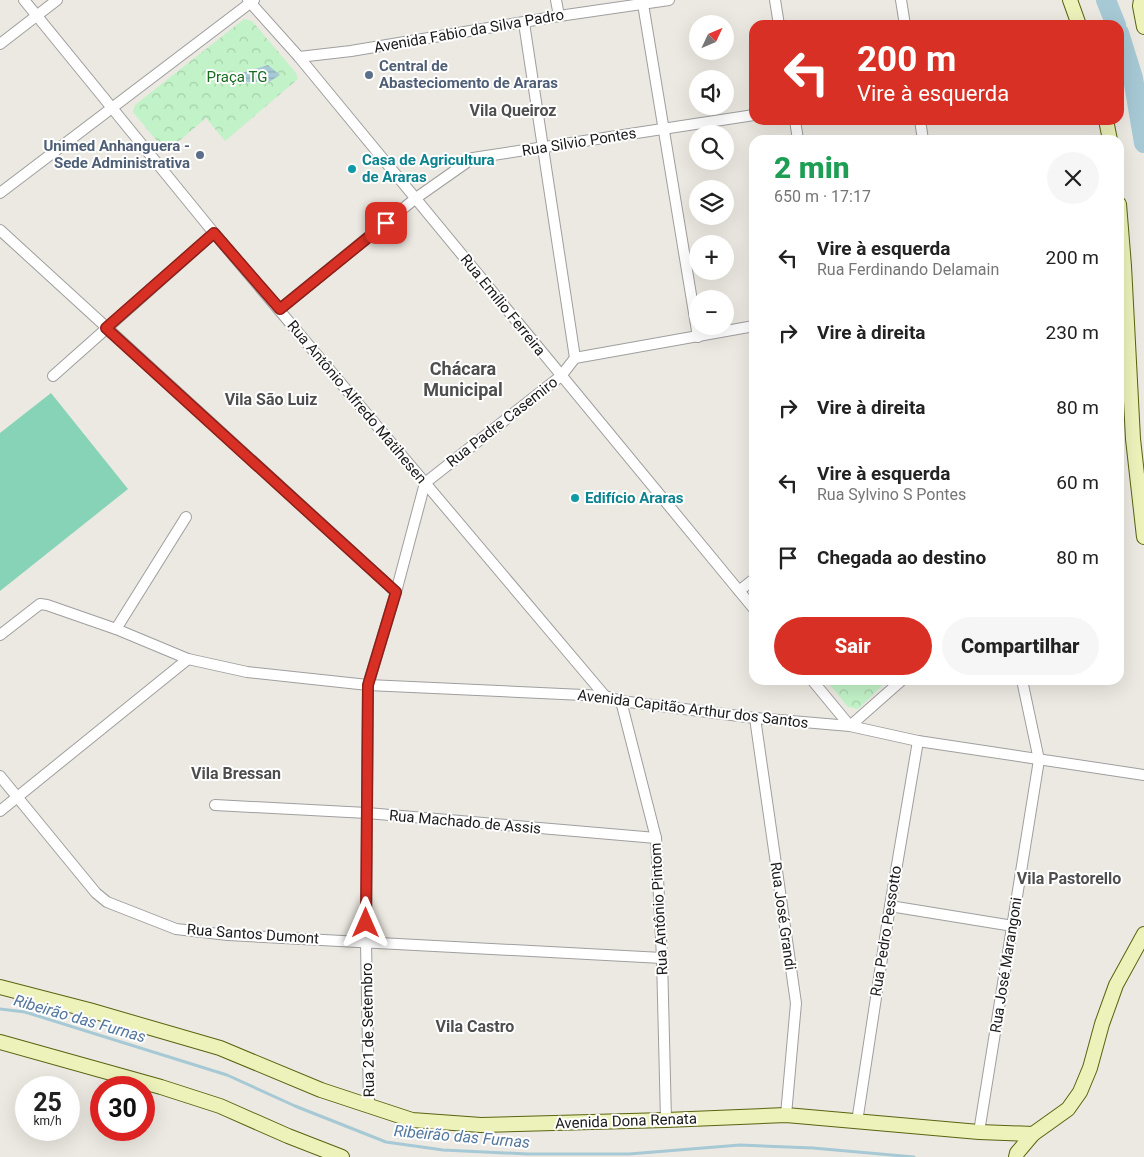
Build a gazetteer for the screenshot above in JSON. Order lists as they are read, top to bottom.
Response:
{
  "streets": {
    "main road": ["Avenida Dona Renata"],
    "street": [
      "Avenida Fabio da Silva Padro",
      "Rua Silvio Pontes",
      "Rua Emílio Ferreira",
      "Rua Antônio Alfredo Matihesen",
      "Rua Padre Casemiro",
      "Avenida Capitão Arthur dos Santos",
      "Rua Machado de Assis",
      "Rua Antônio Pintom",
      "Rua José Grandi",
      "Rua Pedro Pessotto",
      "Rua Santos Dumont",
      "Rua José Marangoni",
      "Rua 21 de Setembro"
    ]
  },
  "crossings": [
    ["Avenida Fabio da Silva Padro", "Rua Emílio Ferreira"],
    ["Rua Silvio Pontes", "Rua Emílio Ferreira"],
    ["Rua Silvio Pontes", "Rua Antônio Alfredo Matihesen"],
    ["Rua Emílio Ferreira", "Rua Padre Casemiro"],
    ["Rua Antônio Alfredo Matihesen", "Rua Padre Casemiro"],
    ["Rua Antônio Alfredo Matihesen", "Avenida Capitão Arthur dos Santos"],
    ["Rua Antônio Alfredo Matihesen", "Rua 21 de Setembro"],
    ["Rua Padre Casemiro", "Rua 21 de Setembro"],
    ["Avenida Capitão Arthur dos Santos", "Rua Antônio Pintom"],
    ["Avenida Capitão Arthur dos Santos", "Rua José Grandi"],
    ["Avenida Capitão Arthur dos Santos", "Rua Pedro Pessotto"],
    ["Avenida Capitão Arthur dos Santos", "Rua José Marangoni"],
    ["Avenida Capitão Arthur dos Santos", "Rua 21 de Setembro"],
    ["Rua Machado de Assis", "Rua Antônio Pintom"],
    ["Rua Machado de Assis", "Rua 21 de Setembro"],
    ["Rua Antônio Pintom", "Rua Santos Dumont"],
    ["Rua Antônio Pintom", "Avenida Dona Renata"],
    ["Rua José Grandi", "Avenida Dona Renata"],
    ["Rua Pedro Pessotto", "Avenida Dona Renata"],
    ["Rua Santos Dumont", "Rua 21 de Setembro"],
    ["Rua José Marangoni", "Avenida Dona Renata"],
    ["Rua 21 de Setembro", "Avenida Dona Renata"]
  ],
  "districts": [
    "Vila Queiroz",
    "Chácara Municipal",
    "Vila São Luiz",
    "Vila Bressan",
    "Vila Pastorello",
    "Vila Castro"
  ],
  "water": ["Ribeirão das Furnas"],
  "parks": ["Praça TG"],
  "places": [
    "Central de Abasteciomento de Araras",
    "Unimed Anhanguera - Sede Administrativa",
    "Casa de Agricultura de Araras",
    "Edifício Araras"
  ],
  "north": "top right",
  "page": {
    "map_buttons": ["+", "−"],
    "turn": ["200 m", "Vire à esquerda"],
    "heading": ["2 min", "650 m · 17:17"],
    "list": [
      {
        "name": "Vire à esquerda",
        "note": "Rua Ferdinando Delamain",
        "value": "200 m"
      },
      {
        "name": "Vire à direita",
        "value": "230 m"
      },
      {
        "name": "Vire à direita",
        "value": "80 m"
      },
      {
        "name": "Vire à esquerda",
        "note": "Rua Sylvino S Pontes",
        "value": "60 m"
      },
      {
        "name": "Chegada ao destino",
        "value": "80 m"
      }
    ],
    "buttons": ["Sair", "Compartilhar"],
    "speed": "25 km/h",
    "limit": "30"
  }
}
